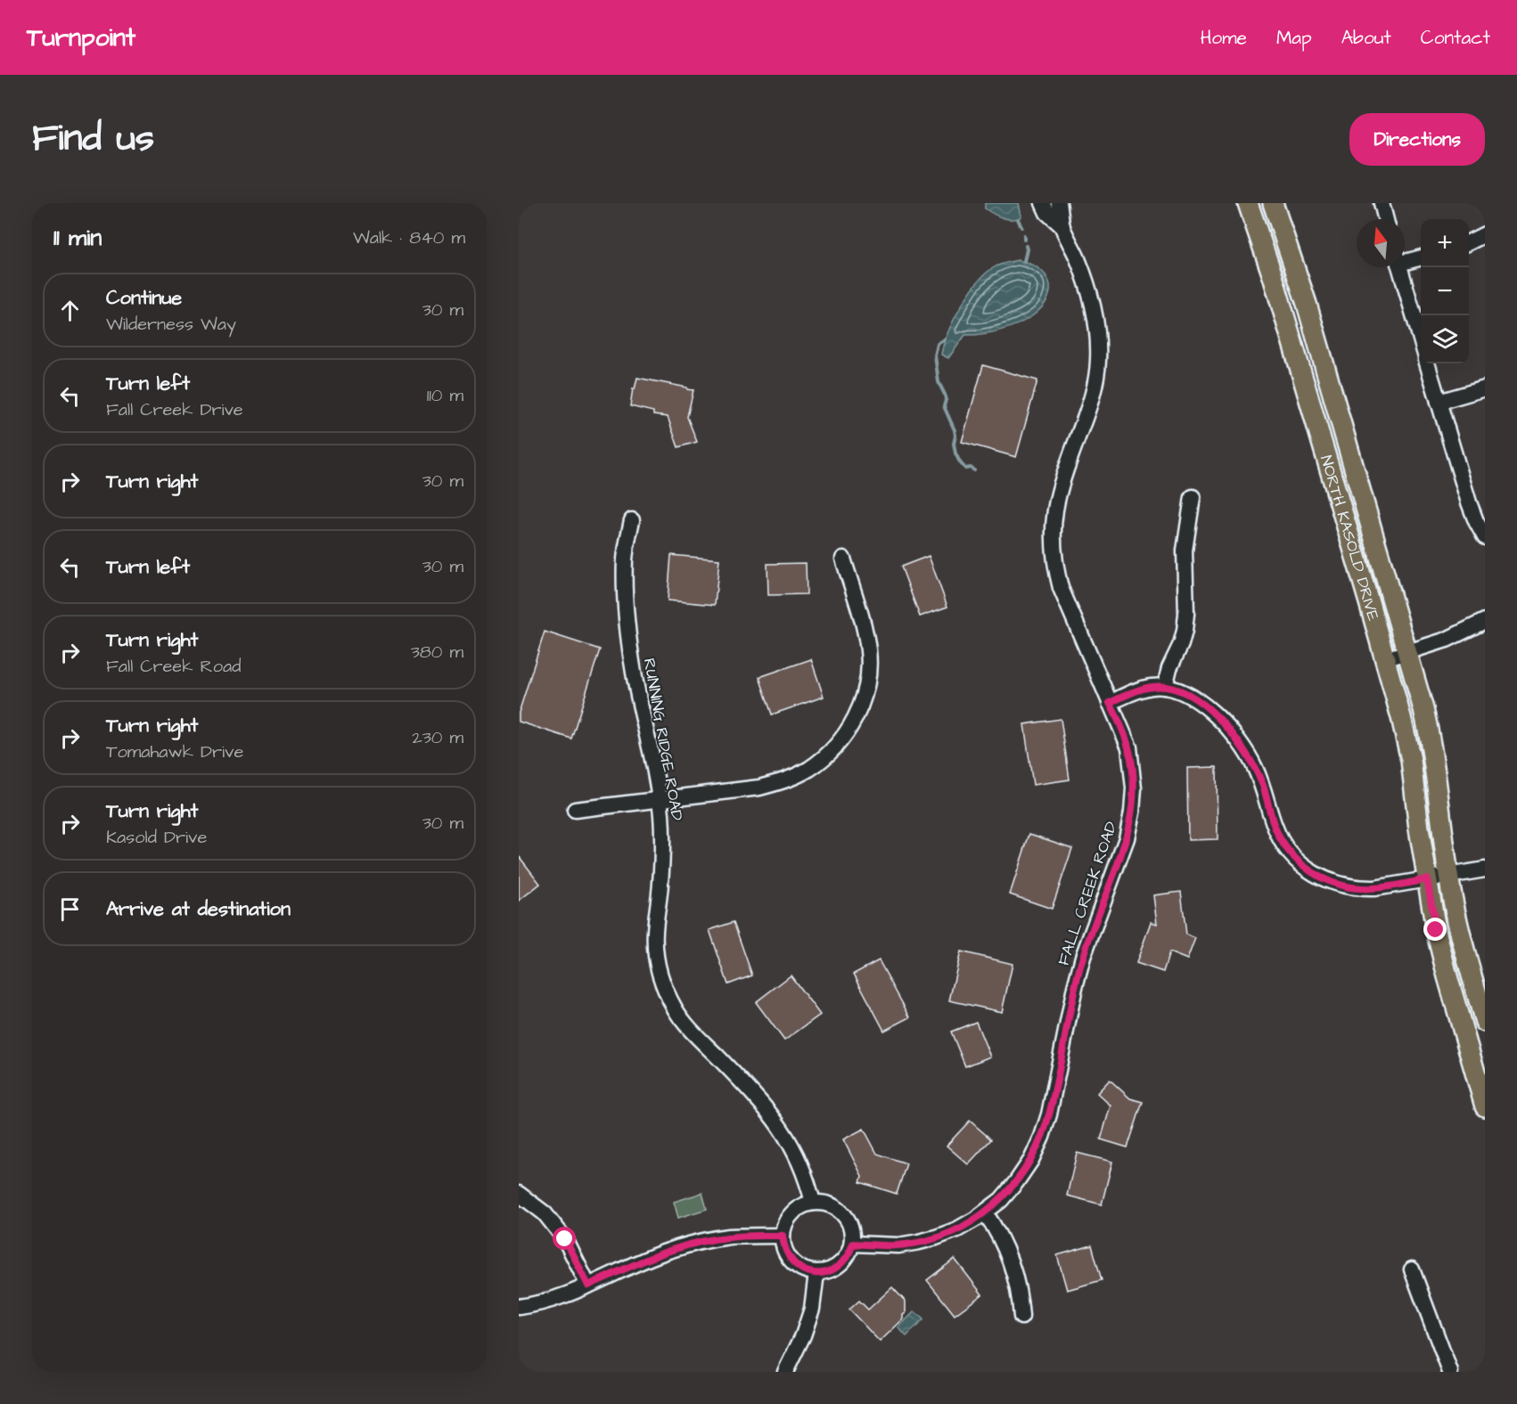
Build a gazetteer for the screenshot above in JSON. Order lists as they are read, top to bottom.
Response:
{
  "streets": {
    "main road": ["NORTH KASOLD DRIVE"],
    "street": ["RUNNING RIDGE ROAD", "FALL CREEK ROAD"]
  },
  "crossings": [
    ["RUNNING RIDGE ROAD", "FALL CREEK ROAD"]
  ],
  "north": "top",
  "page": {
    "header": "Turnpoint",
    "nav": [
      "Home",
      "Map",
      "About",
      "Contact"
    ],
    "title": "Find us",
    "buttons": "Directions",
    "heading": ["11 min", "Walk · 840 m"],
    "map_buttons": ["+", "−"],
    "list": [
      ["Continue", "Wilderness Way", "30 m"],
      ["Turn left", "Fall Creek Drive", "110 m"],
      ["Turn right", "30 m"],
      ["Turn left", "30 m"],
      ["Turn right", "Fall Creek Road", "380 m"],
      ["Turn right", "Tomahawk Drive", "230 m"],
      ["Turn right", "Kasold Drive", "30 m"],
      "Arrive at destination"
    ]
  }
}
